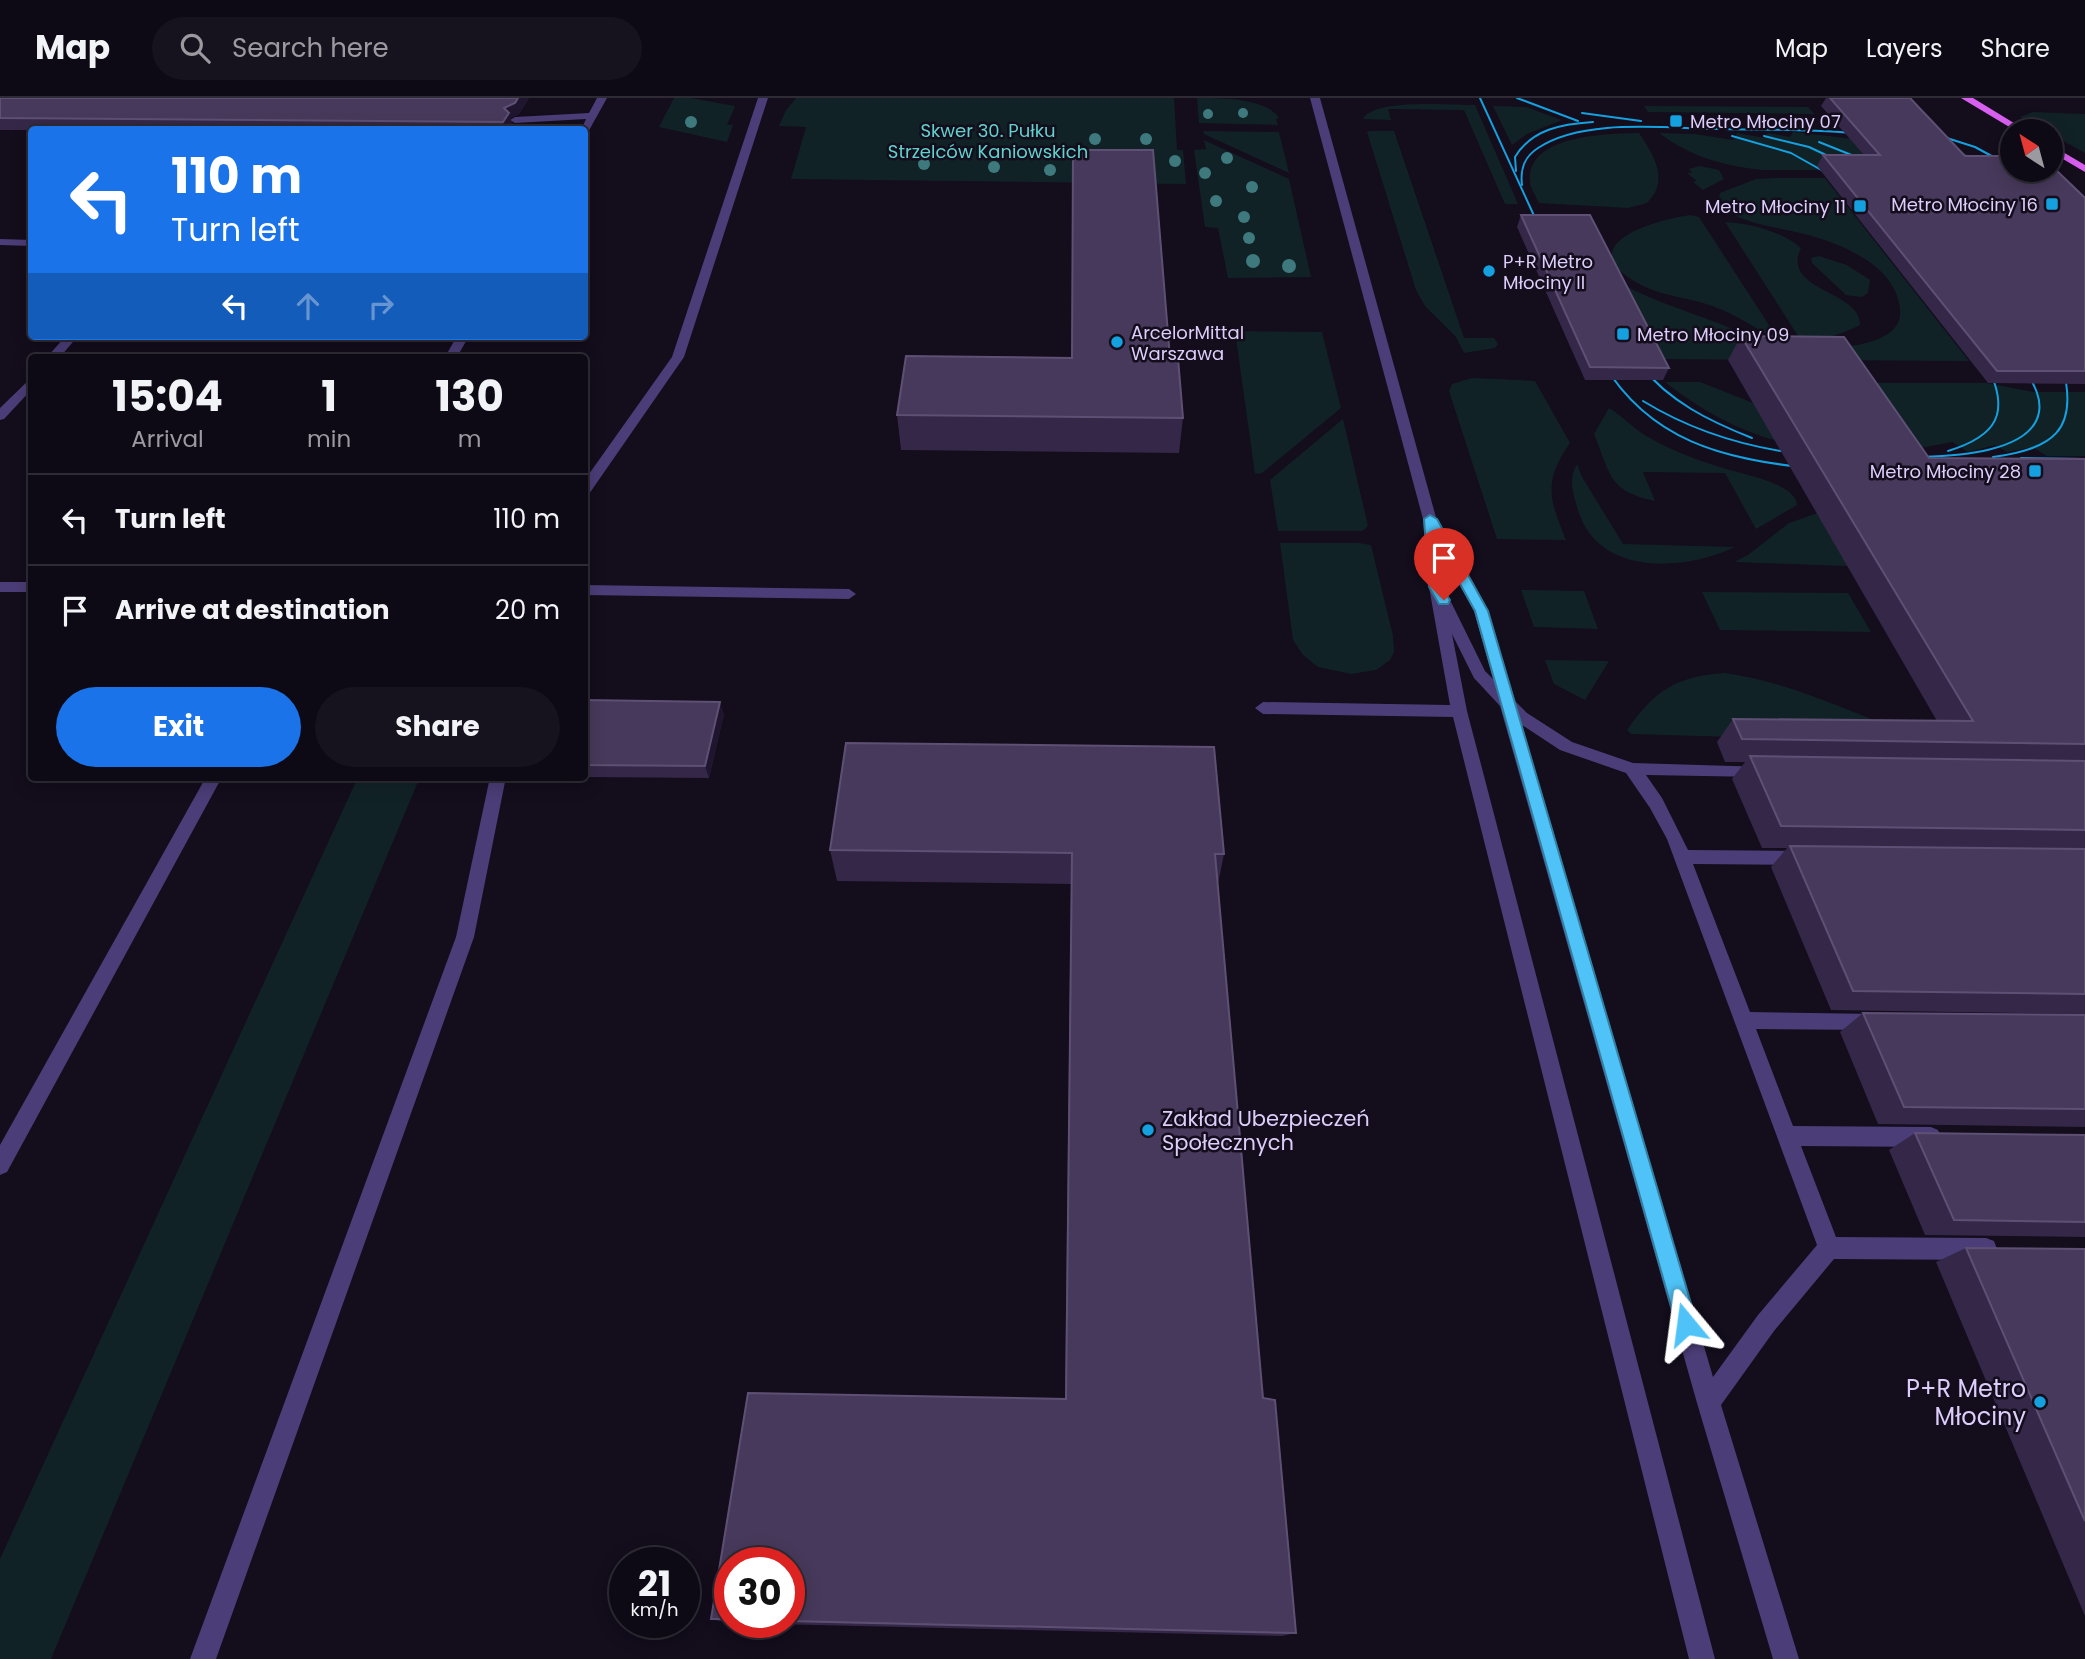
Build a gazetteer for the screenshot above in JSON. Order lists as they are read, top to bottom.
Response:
{
  "parks": ["Skwer 30. Pułku Strzelców Kaniowskich"],
  "places": {
    "transit": [
      "Metro Młociny 07",
      "Metro Młociny 16",
      "Metro Młociny 11",
      "Metro Młociny 09",
      "Metro Młociny 28"
    ],
    "other": [
      "P+R Metro Młociny II",
      "ArcelorMittal Warszawa",
      "Zakład Ubezpieczeń Społecznych",
      "P+R Metro Młociny"
    ]
  },
  "north": "top left",
  "page": {
    "header": "Map",
    "search": "Search here",
    "nav": ["Map", "Layers", "Share"],
    "turn": ["110 m", "Turn left"],
    "eta": [
      "15:04",
      "Arrival",
      "1",
      "min",
      "130",
      "m"
    ],
    "list": [
      {
        "name": "Turn left",
        "value": "110 m"
      },
      {
        "name": "Arrive at destination",
        "value": "20 m"
      }
    ],
    "buttons": ["Exit", "Share"],
    "speed": "21 km/h",
    "limit": "30"
  }
}
